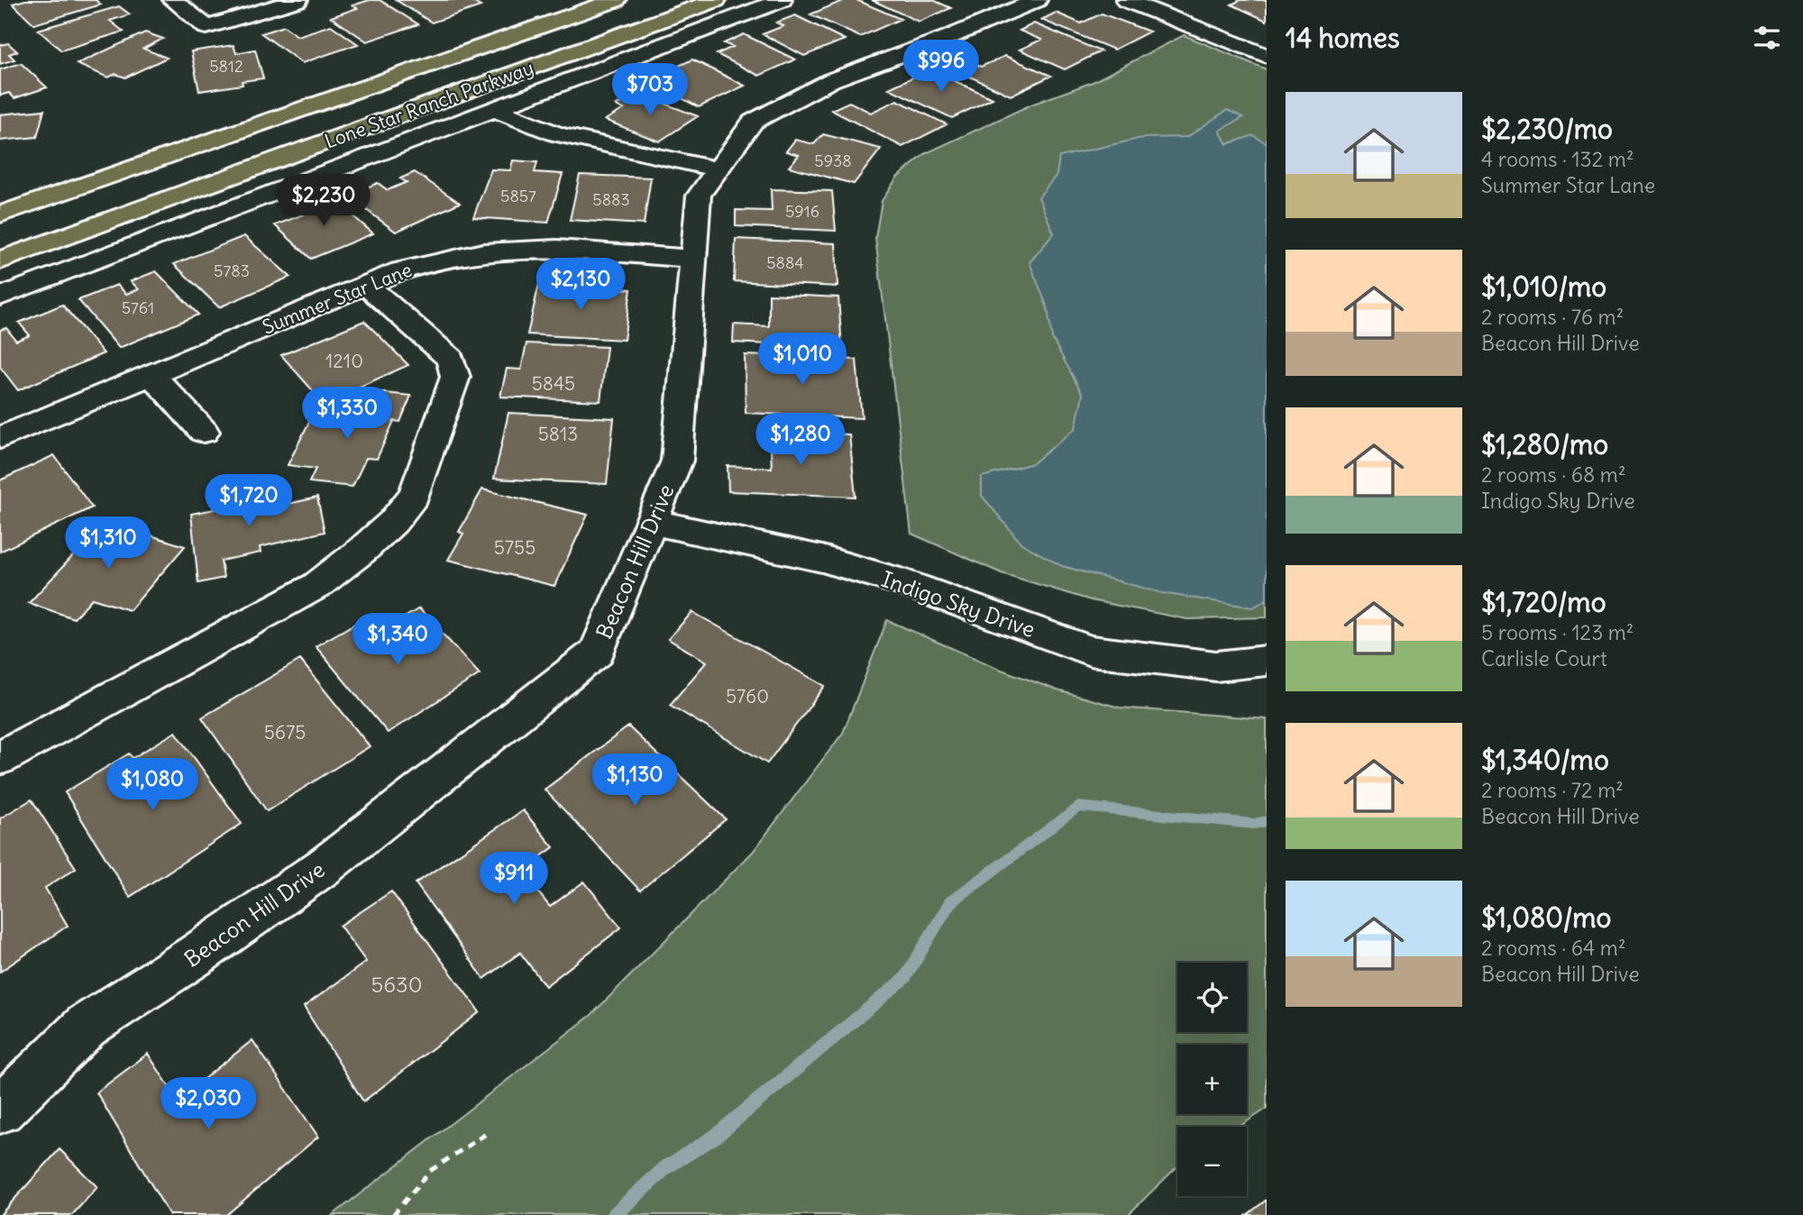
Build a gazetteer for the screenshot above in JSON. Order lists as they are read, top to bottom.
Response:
{
  "streets": {
    "main road": ["Lone Star Ranch Parkway"],
    "street": ["Summer Star Lane", "Beacon Hill Drive", "Indigo Sky Drive"]
  },
  "crossings": [
    ["Summer Star Lane", "Beacon Hill Drive"],
    ["Beacon Hill Drive", "Indigo Sky Drive"]
  ],
  "house_numbers": [
    "5812",
    "5938",
    "5857",
    "5883",
    "5916",
    "5884",
    "5783",
    "5761",
    "1210",
    "5845",
    "5813",
    "5755",
    "5760",
    "5675",
    "5630"
  ],
  "page": {
    "heading": "14 homes",
    "price": [
      "$996",
      "$703",
      "$2,230",
      "$2,130",
      "$1,010",
      "$1,330",
      "$1,280",
      "$1,720",
      "$1,310",
      "$1,340",
      "$1,130",
      "$1,080",
      "$911",
      "$2,030"
    ],
    "list": [
      {
        "name": "$2,230/mo",
        "note": "4 rooms · 132 m² · Summer Star Lane"
      },
      {
        "name": "$1,010/mo",
        "note": "2 rooms · 76 m² · Beacon Hill Drive"
      },
      {
        "name": "$1,280/mo",
        "note": "2 rooms · 68 m² · Indigo Sky Drive"
      },
      {
        "name": "$1,720/mo",
        "note": "5 rooms · 123 m² · Carlisle Court"
      },
      {
        "name": "$1,340/mo",
        "note": "2 rooms · 72 m² · Beacon Hill Drive"
      },
      {
        "name": "$1,080/mo",
        "note": "2 rooms · 64 m² · Beacon Hill Drive"
      }
    ],
    "map_buttons": ["+", "−"]
  }
}
